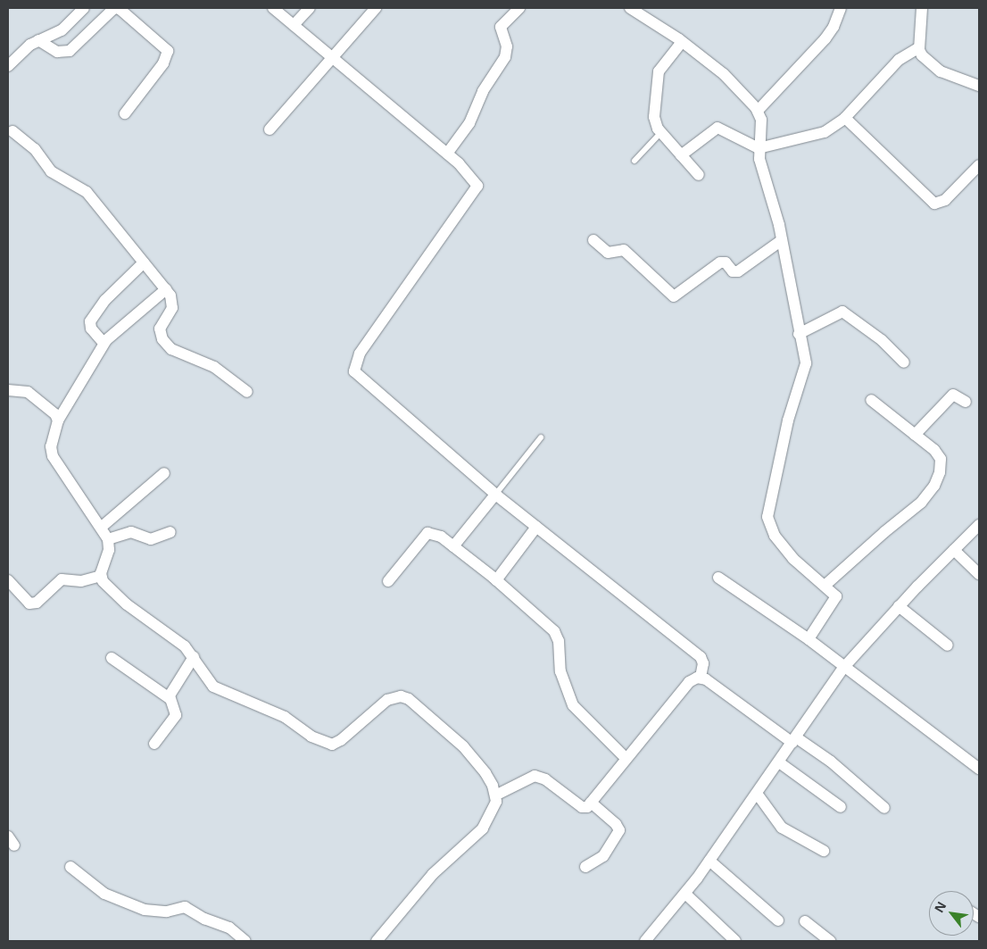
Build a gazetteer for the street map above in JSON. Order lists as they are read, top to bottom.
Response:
{
  "north": "top left"
}
